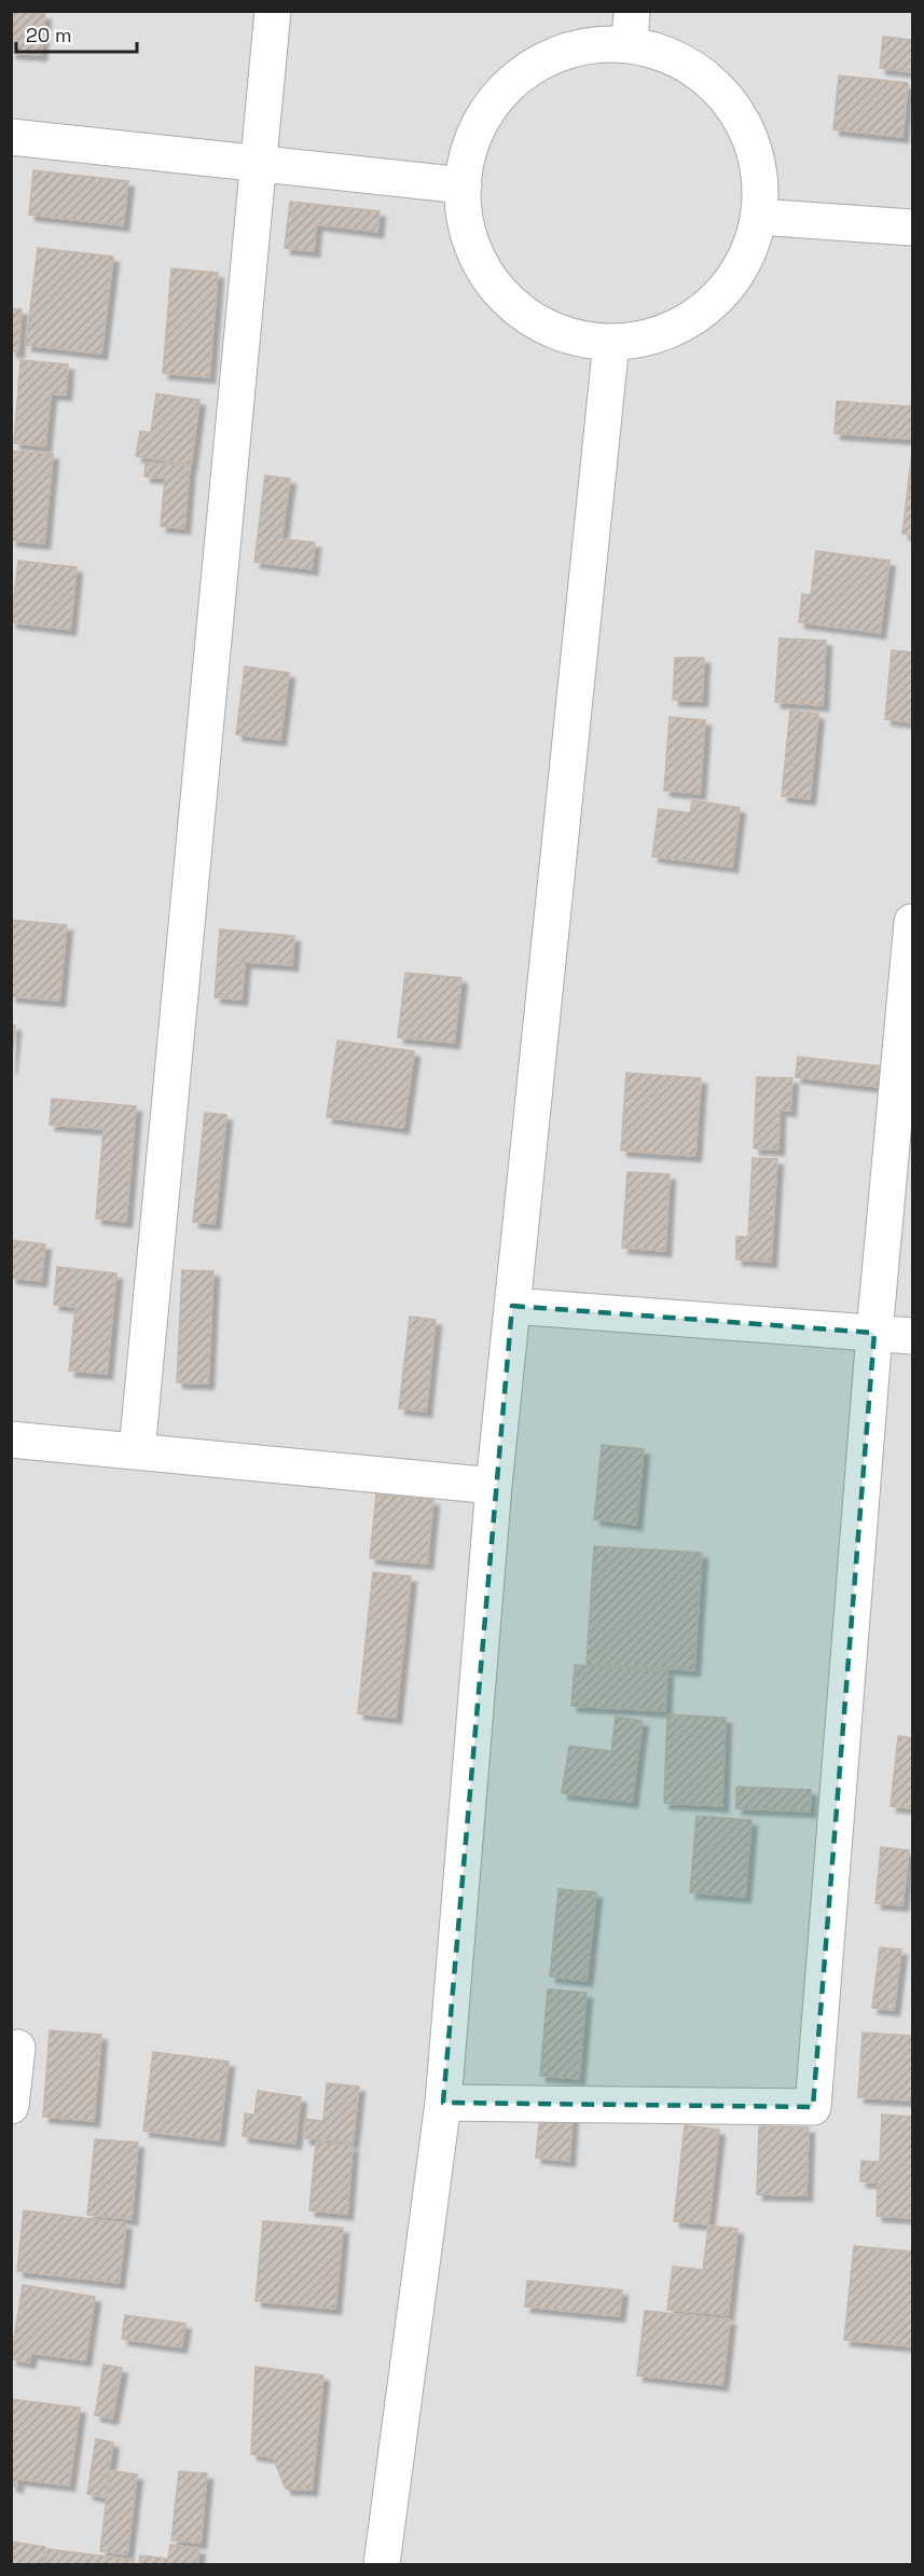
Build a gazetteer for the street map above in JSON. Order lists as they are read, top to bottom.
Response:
{
  "scale_bar": "20 m"
}
